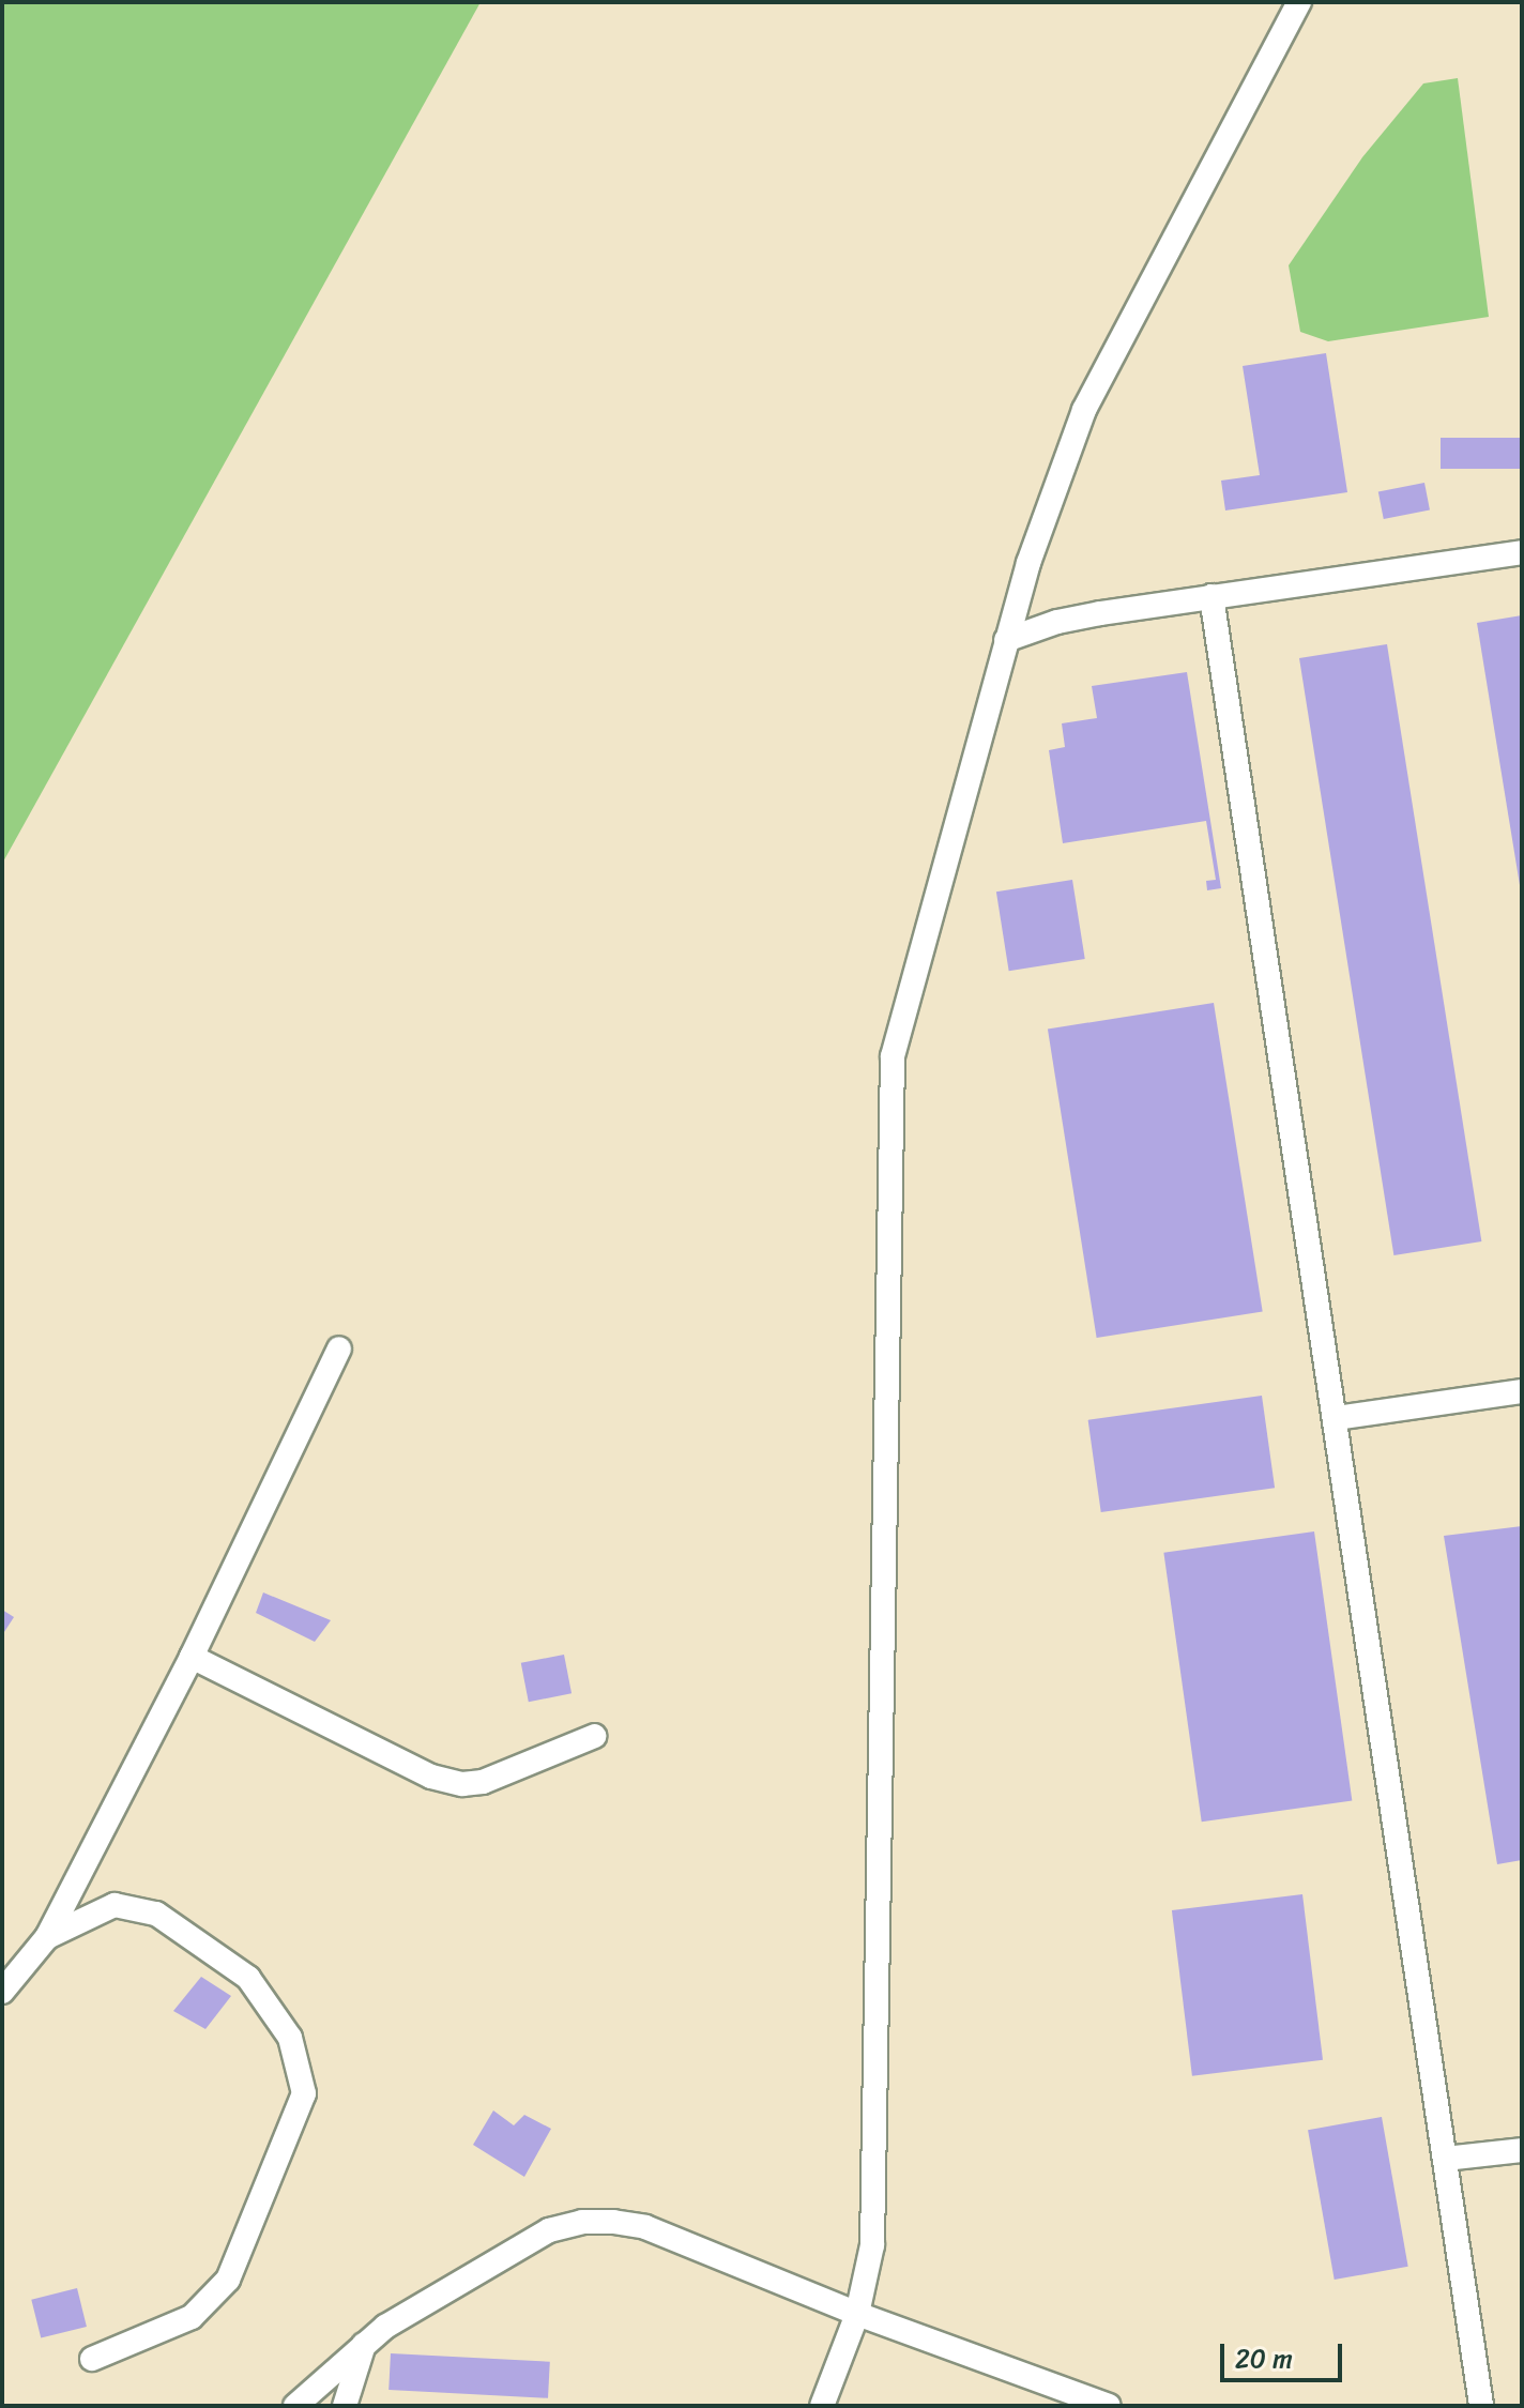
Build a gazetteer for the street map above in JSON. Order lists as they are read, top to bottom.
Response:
{
  "scale_bar": "20 m"
}
